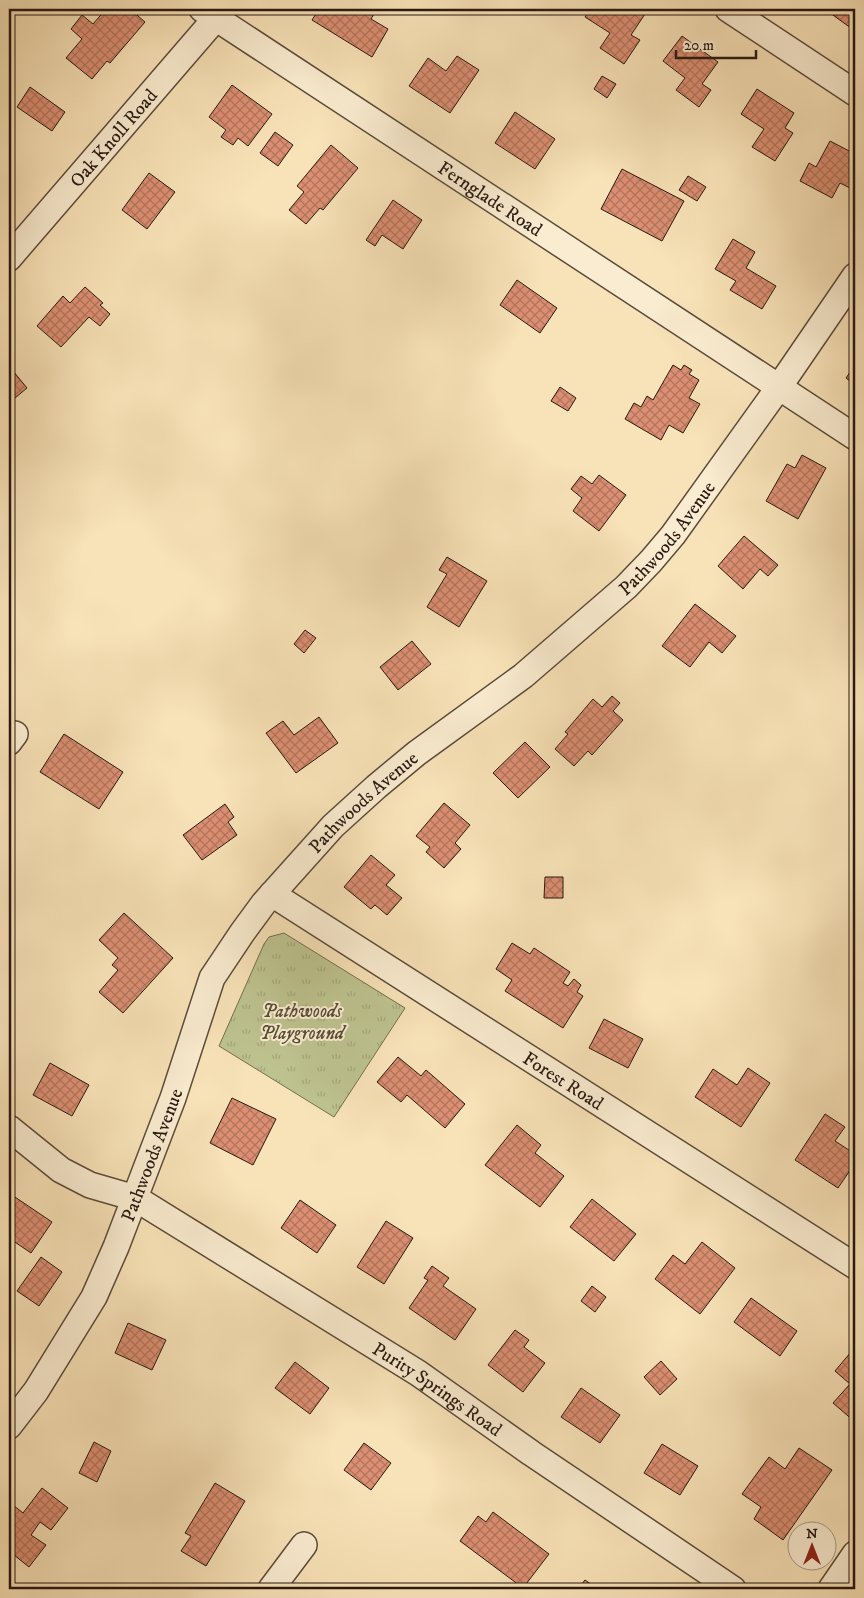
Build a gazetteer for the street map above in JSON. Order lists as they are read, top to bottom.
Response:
{
  "streets": {
    "street": [
      "Oak Knoll Road",
      "Fernglade Road",
      "Pathwoods Avenue",
      "Forest Road",
      "Purity Springs Road"
    ]
  },
  "crossings": [
    ["Oak Knoll Road", "Fernglade Road"],
    ["Fernglade Road", "Pathwoods Avenue"],
    ["Pathwoods Avenue", "Forest Road"],
    ["Pathwoods Avenue", "Purity Springs Road"]
  ],
  "parks": ["Pathwoods Playground"],
  "scale_bar": "20 m",
  "north": "top"
}
